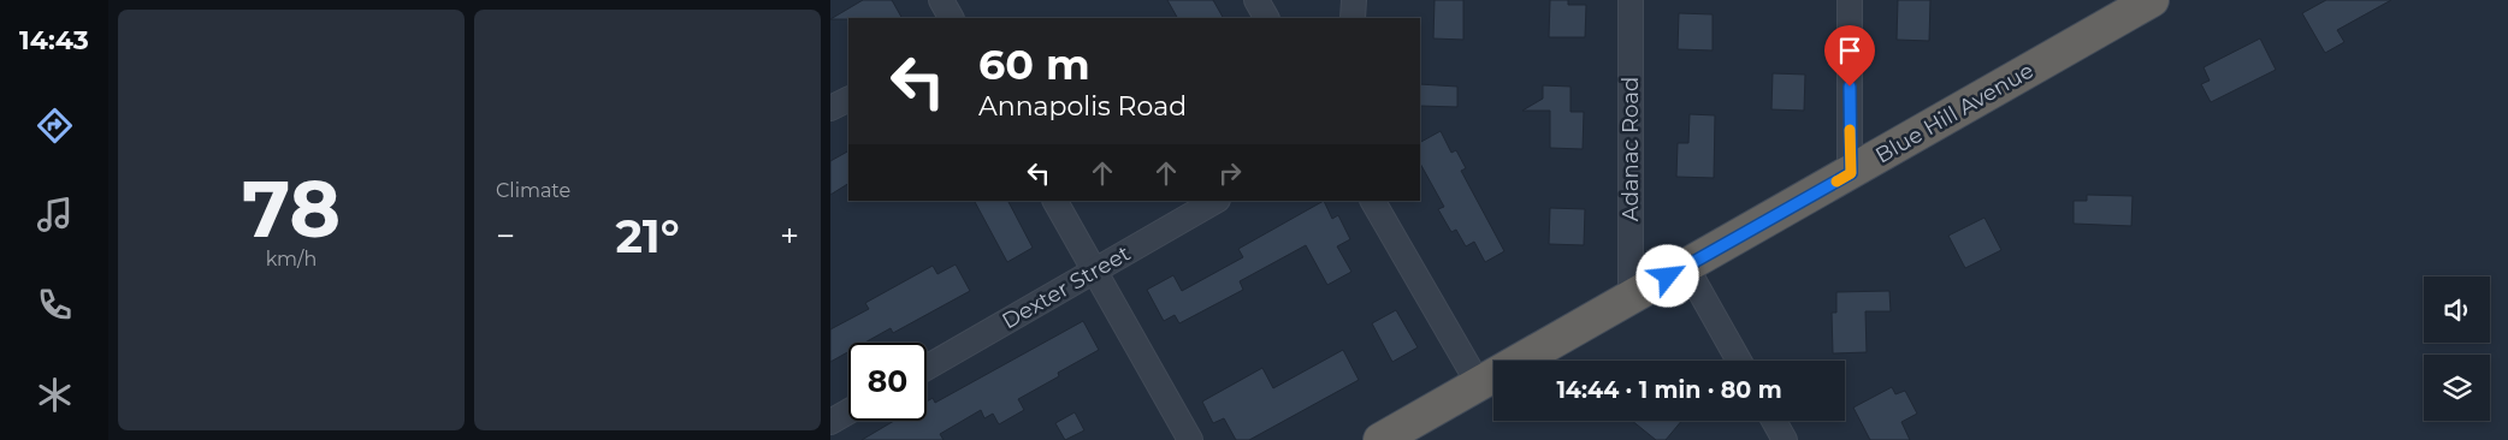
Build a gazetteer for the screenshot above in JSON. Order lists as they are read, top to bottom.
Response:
{
  "streets": {
    "highway": ["Blue Hill Avenue"],
    "street": ["Adanac Road", "Dexter Street"]
  },
  "crossings": [
    ["Blue Hill Avenue", "Adanac Road"]
  ],
  "page": {
    "tabs": "14:43",
    "tile": [
      ["78", "km/h"],
      "Climate"
    ],
    "turn": ["60 m", "Annapolis Road"],
    "heat": ["−", "21°", "+"],
    "limit": "80",
    "trip": "14:44 · 1 min · 80 m"
  }
}
